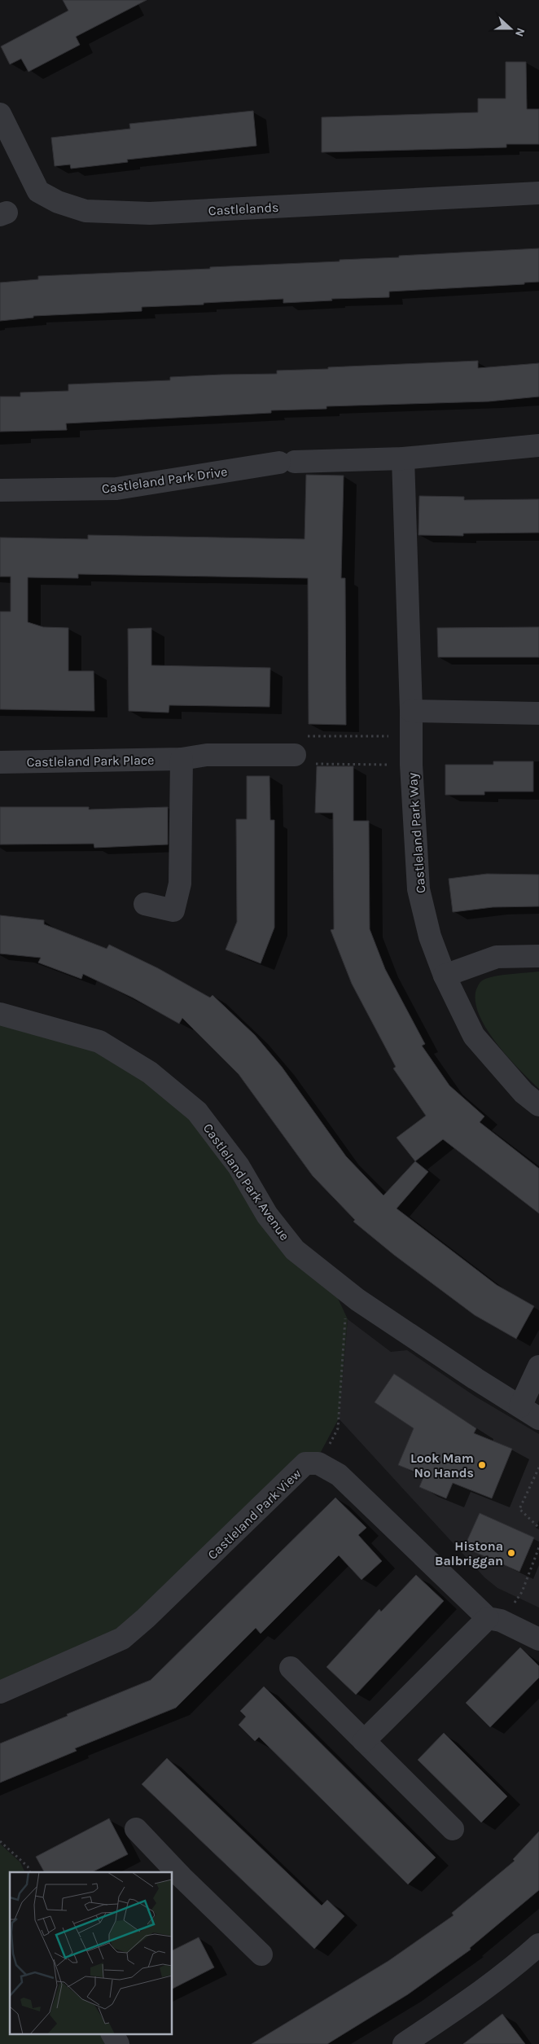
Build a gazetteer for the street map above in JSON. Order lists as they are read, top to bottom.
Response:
{
  "streets": {
    "street": [
      "Castlelands",
      "Castleland Park Drive",
      "Castleland Park Place",
      "Castleland Park Way",
      "Castleland Park Avenue",
      "Castleland Park View"
    ]
  },
  "crossings": [
    ["Castleland Park Drive", "Castleland Park Way"]
  ],
  "places": ["Look Mam No Hands", "Histona Balbriggan"],
  "north": "right"
}
